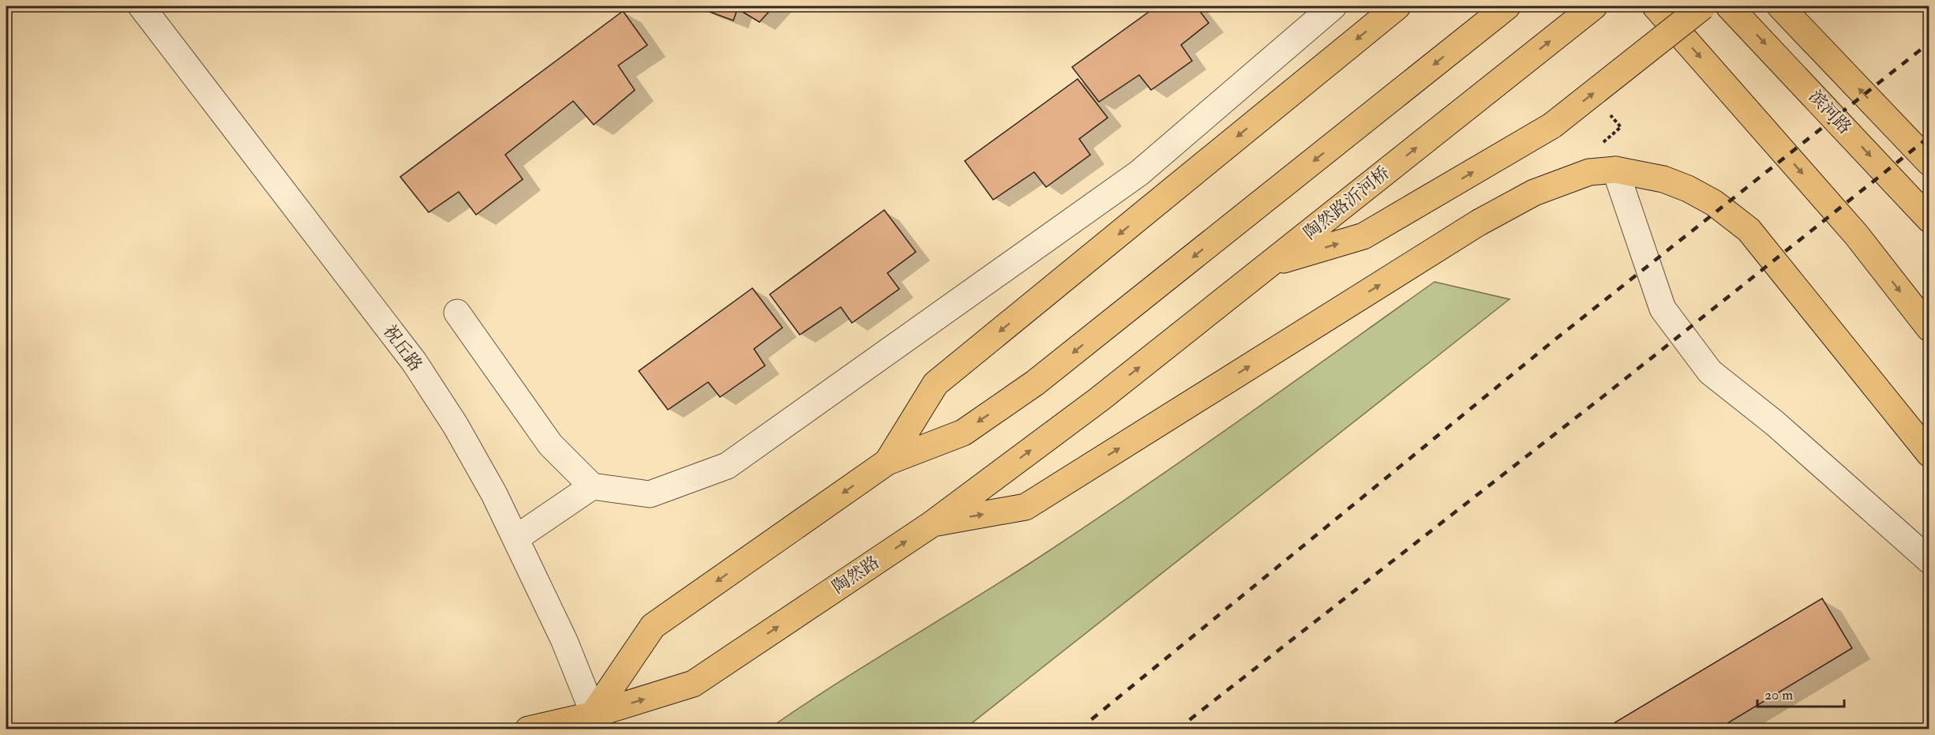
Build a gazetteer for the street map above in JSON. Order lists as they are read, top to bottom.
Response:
{
  "streets": {
    "main road": ["滨河路", "陶然路沂河桥", "陶然路"],
    "street": ["祝丘路"]
  },
  "crossings": [
    ["陶然路沂河桥", "陶然路"],
    ["祝丘路", "陶然路"]
  ],
  "scale_bar": "20 m"
}
